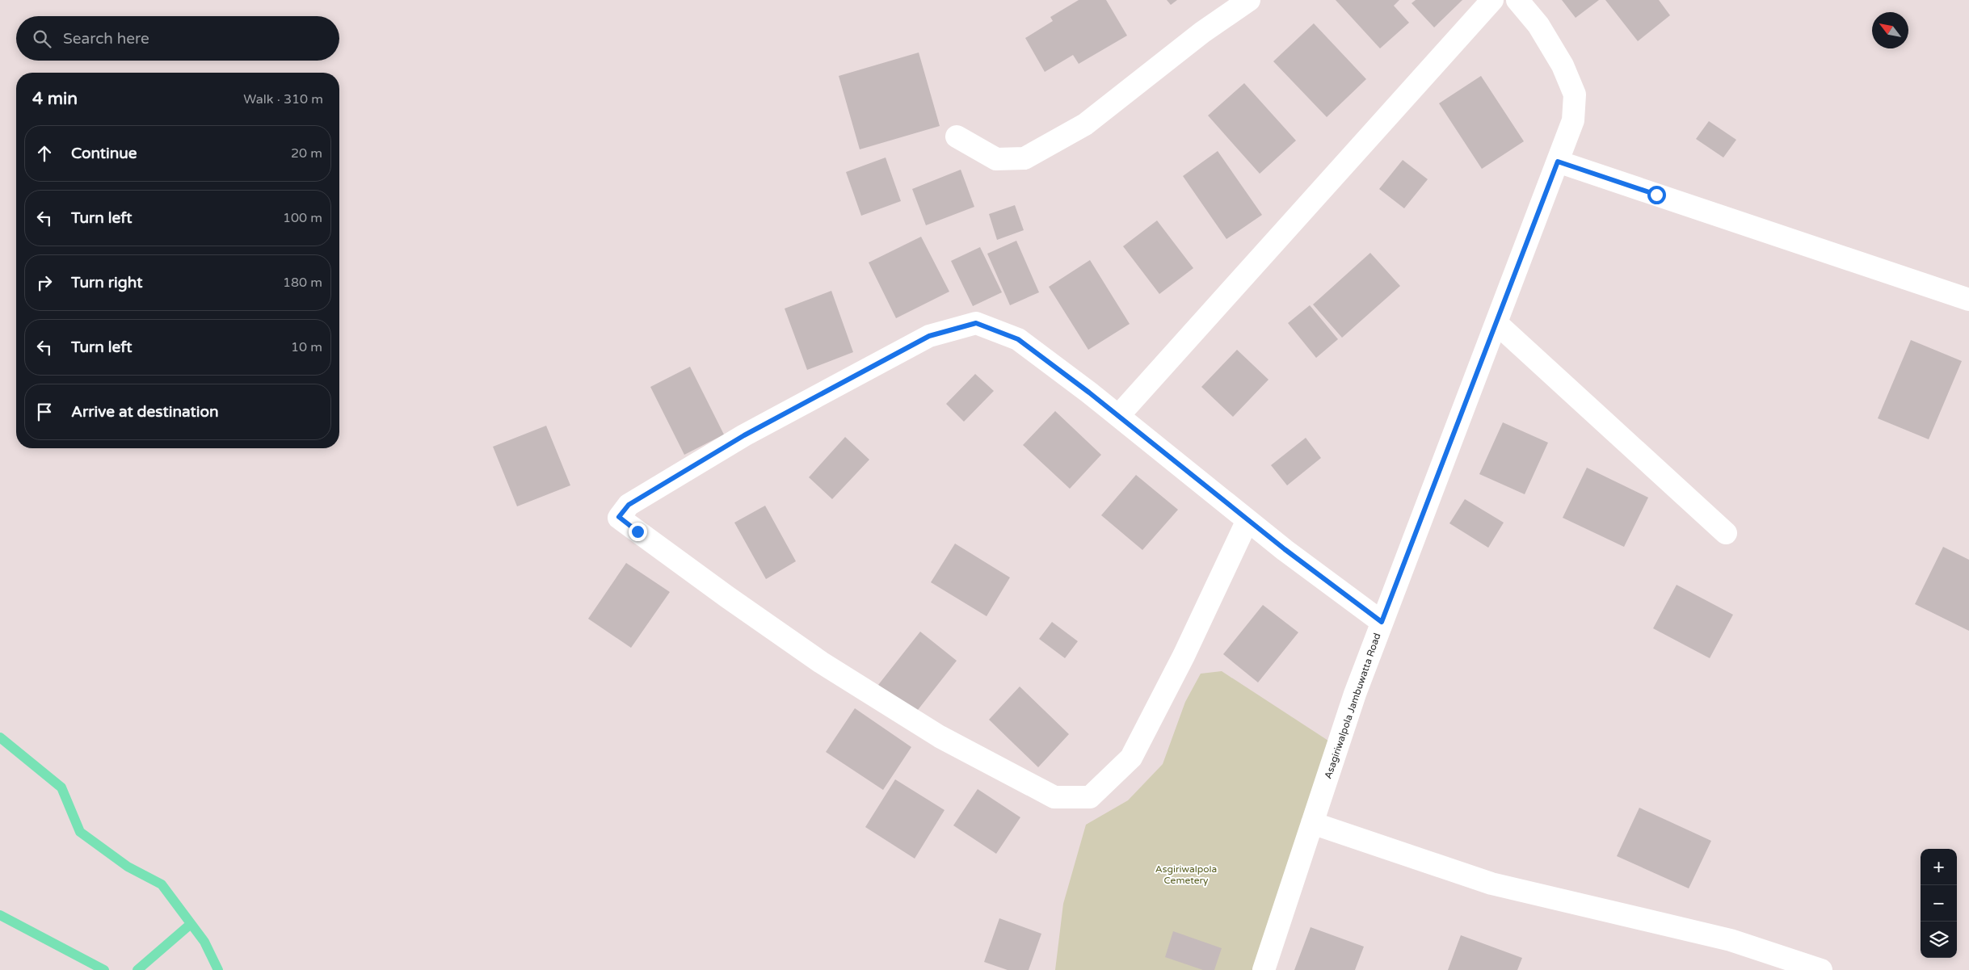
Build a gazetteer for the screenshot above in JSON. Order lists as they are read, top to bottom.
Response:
{
  "streets": {
    "street": ["Asagiriwalpola Jambuwatta Road"]
  },
  "parks": ["Asgiriwalpola Cemetery"],
  "north": "top left",
  "page": {
    "search": "Search here",
    "heading": ["4 min", "Walk · 310 m"],
    "list": [
      ["Continue", "20 m"],
      ["Turn left", "100 m"],
      ["Turn right", "180 m"],
      ["Turn left", "10 m"],
      "Arrive at destination"
    ],
    "map_buttons": ["+", "−"]
  }
}
